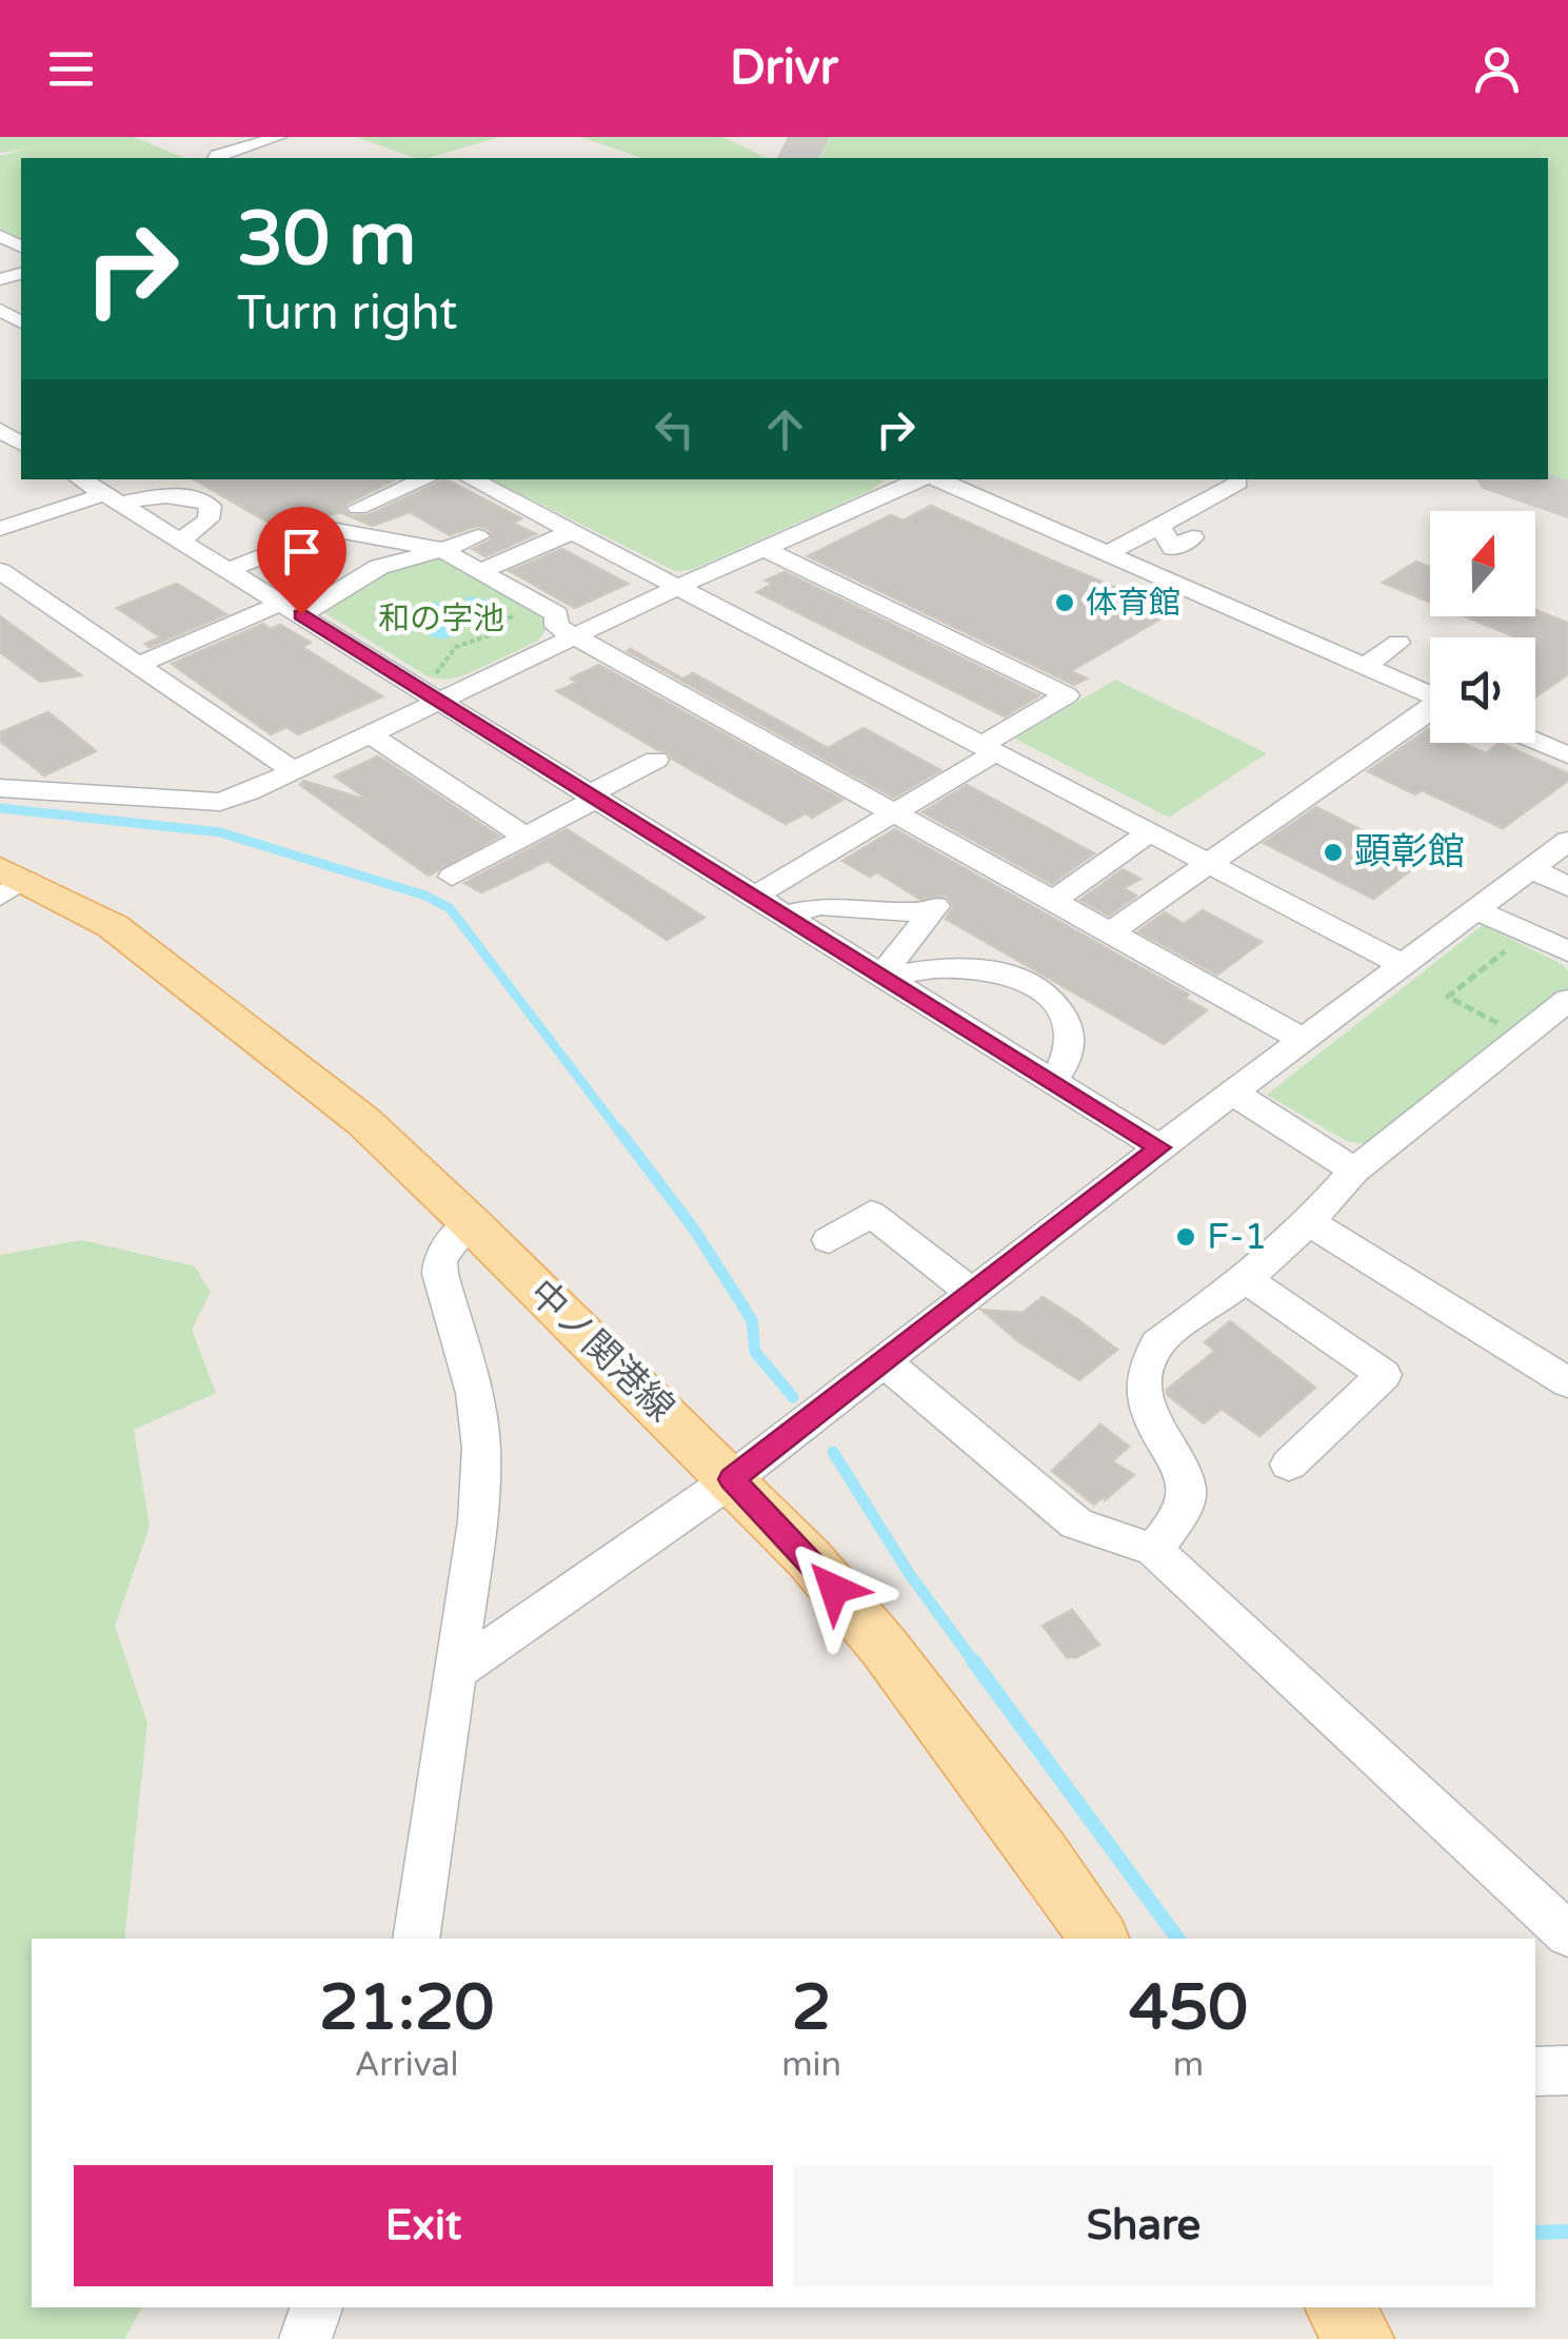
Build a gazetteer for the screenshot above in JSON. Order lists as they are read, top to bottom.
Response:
{
  "streets": {
    "main road": ["中ノ関港線"]
  },
  "parks": ["和の字池"],
  "places": ["体育館", "顕彰館", "F-1"],
  "north": "top",
  "page": {
    "header": "Drivr",
    "turn": ["30 m", "Turn right"],
    "eta": [
      "21:20",
      "Arrival",
      "2",
      "min",
      "450",
      "m"
    ],
    "buttons": ["Exit", "Share"]
  }
}
